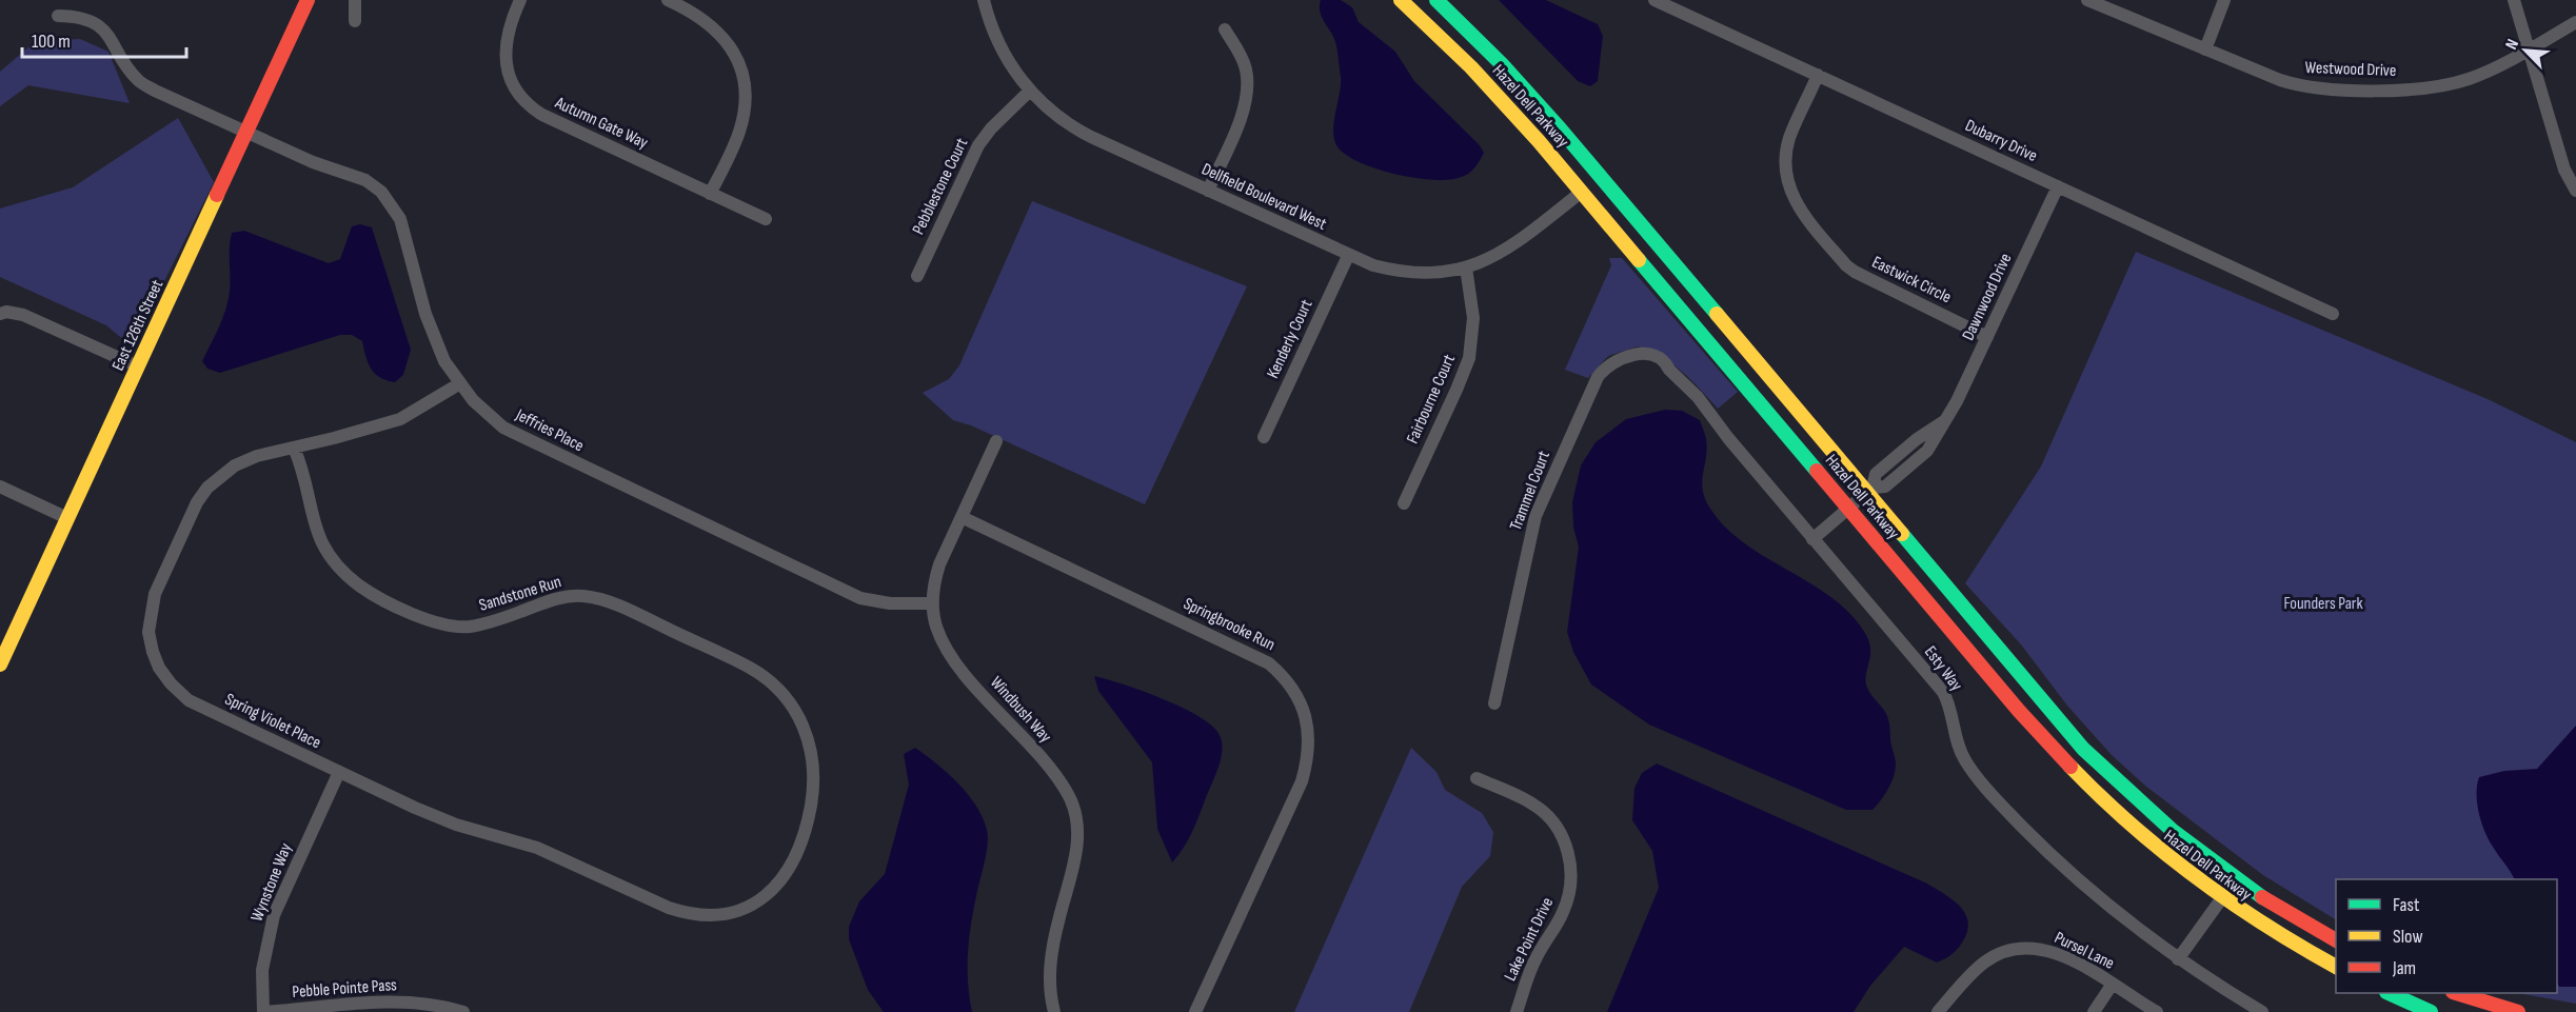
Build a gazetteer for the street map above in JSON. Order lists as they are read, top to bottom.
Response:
{
  "streets": {
    "main road": ["Hazel Dell Parkway", "East 126th Street"],
    "street": [
      "Westwood Drive",
      "Autumn Gate Way",
      "Dubarry Drive",
      "Pebblestone Court",
      "Dellfield Boulevard West",
      "Eastwick Circle",
      "Dawnwood Drive",
      "Kenderly Court",
      "Fairbourne Court",
      "Jeffries Place",
      "Trammel Court",
      "Sandstone Run",
      "Springbrooke Run",
      "Esty Way",
      "Windbush Way",
      "Spring Violet Place",
      "Wynstone Way",
      "Lake Point Drive",
      "Pursel Lane",
      "Pebble Pointe Pass"
    ]
  },
  "crossings": [
    ["Hazel Dell Parkway", "Dellfield Boulevard West"],
    ["Hazel Dell Parkway", "Dawnwood Drive"],
    ["Dubarry Drive", "Eastwick Circle"],
    ["Dubarry Drive", "Dawnwood Drive"],
    ["Pebblestone Court", "Dellfield Boulevard West"],
    ["Dellfield Boulevard West", "Kenderly Court"],
    ["Dellfield Boulevard West", "Fairbourne Court"],
    ["Eastwick Circle", "Dawnwood Drive"],
    ["Dawnwood Drive", "Esty Way"],
    ["East 126th Street", "Jeffries Place"],
    ["Jeffries Place", "Windbush Way"],
    ["Jeffries Place", "Spring Violet Place"],
    ["Trammel Court", "Esty Way"],
    ["Sandstone Run", "Spring Violet Place"],
    ["Springbrooke Run", "Windbush Way"],
    ["Spring Violet Place", "Wynstone Way"],
    ["Wynstone Way", "Pebble Pointe Pass"]
  ],
  "parks": ["Founders Park"],
  "legend": ["Fast", "Slow", "Jam"],
  "scale_bar": "100 m",
  "north": "top left"
}
